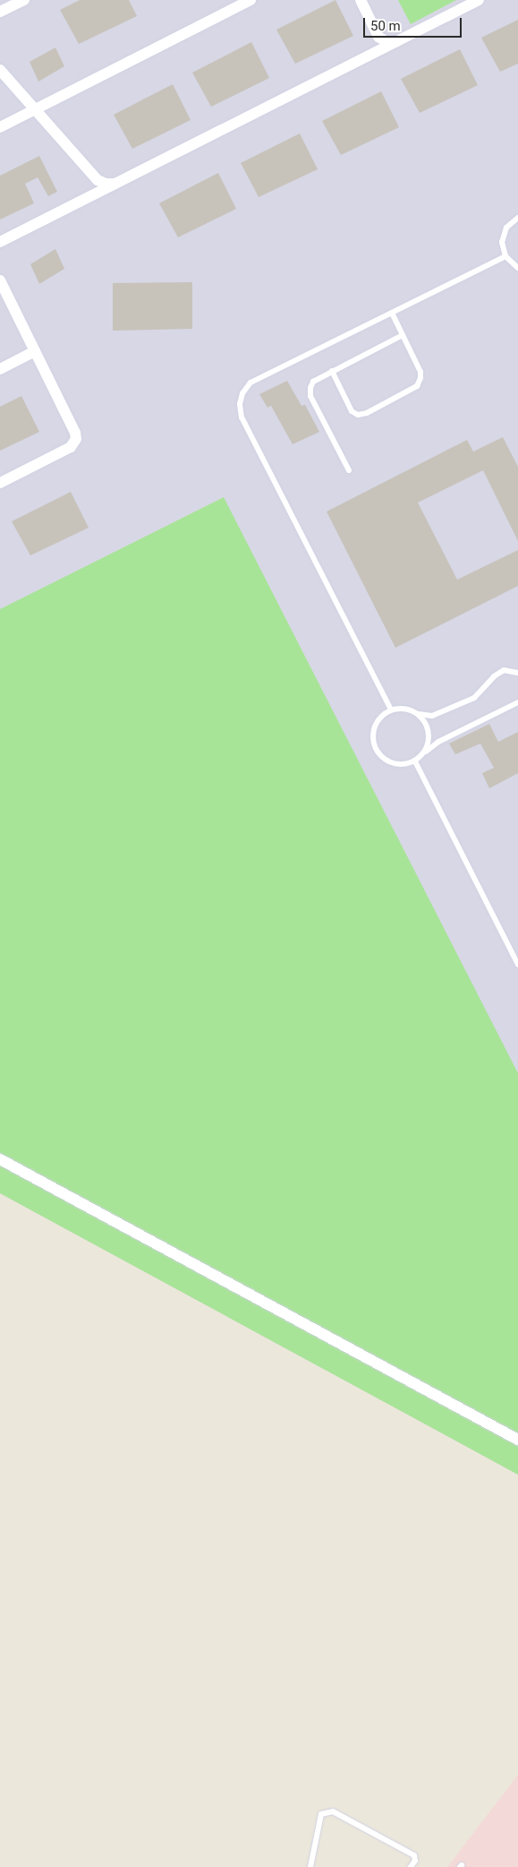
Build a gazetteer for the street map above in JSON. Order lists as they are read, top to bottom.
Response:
{
  "scale_bar": "50 m"
}
